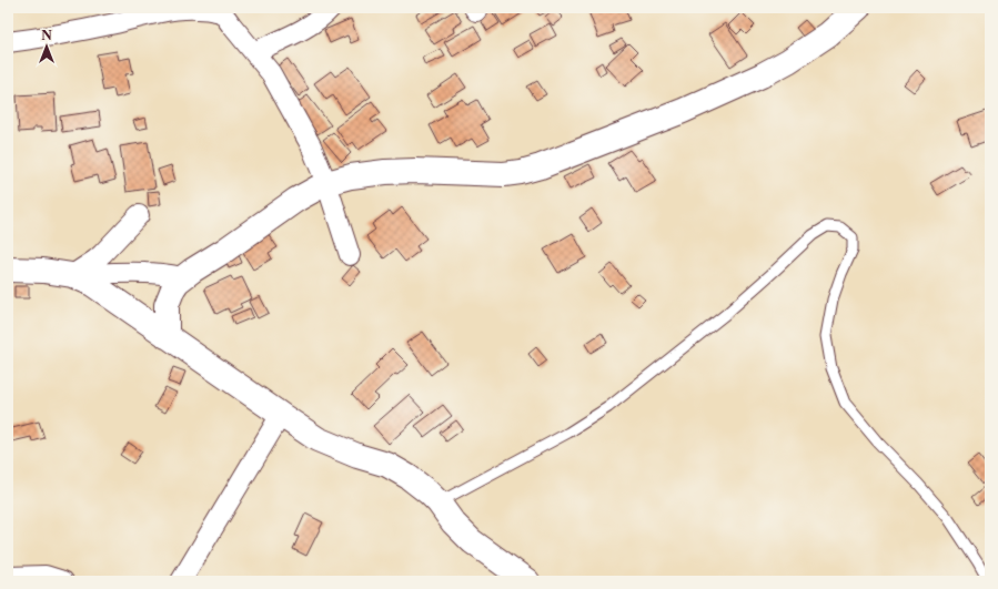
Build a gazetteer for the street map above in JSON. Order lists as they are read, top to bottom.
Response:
{
  "north": "top"
}
